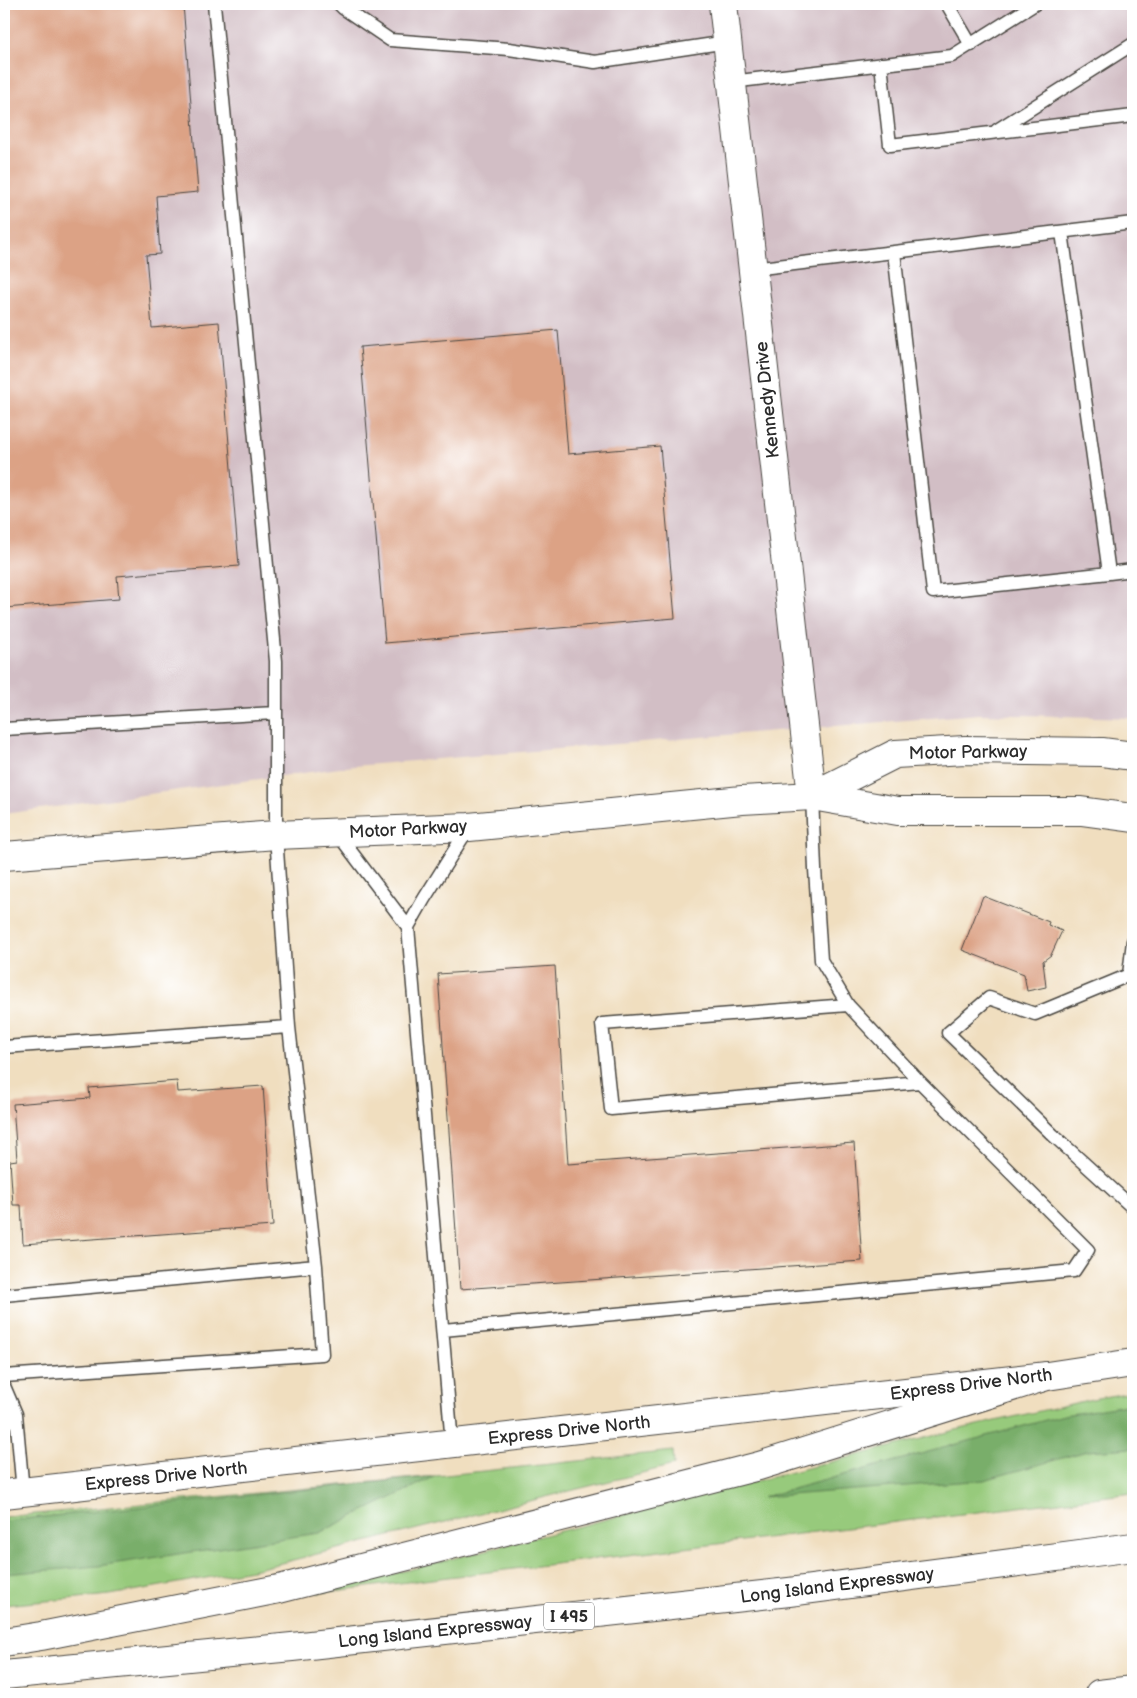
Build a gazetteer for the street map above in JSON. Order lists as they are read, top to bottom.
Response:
{
  "streets": {
    "main road": [
      "Kennedy Drive",
      "Motor Parkway",
      "Express Drive North",
      "Long Island Expressway",
      "I 495"
    ]
  },
  "crossings": [
    ["Kennedy Drive", "Motor Parkway"]
  ]
}
